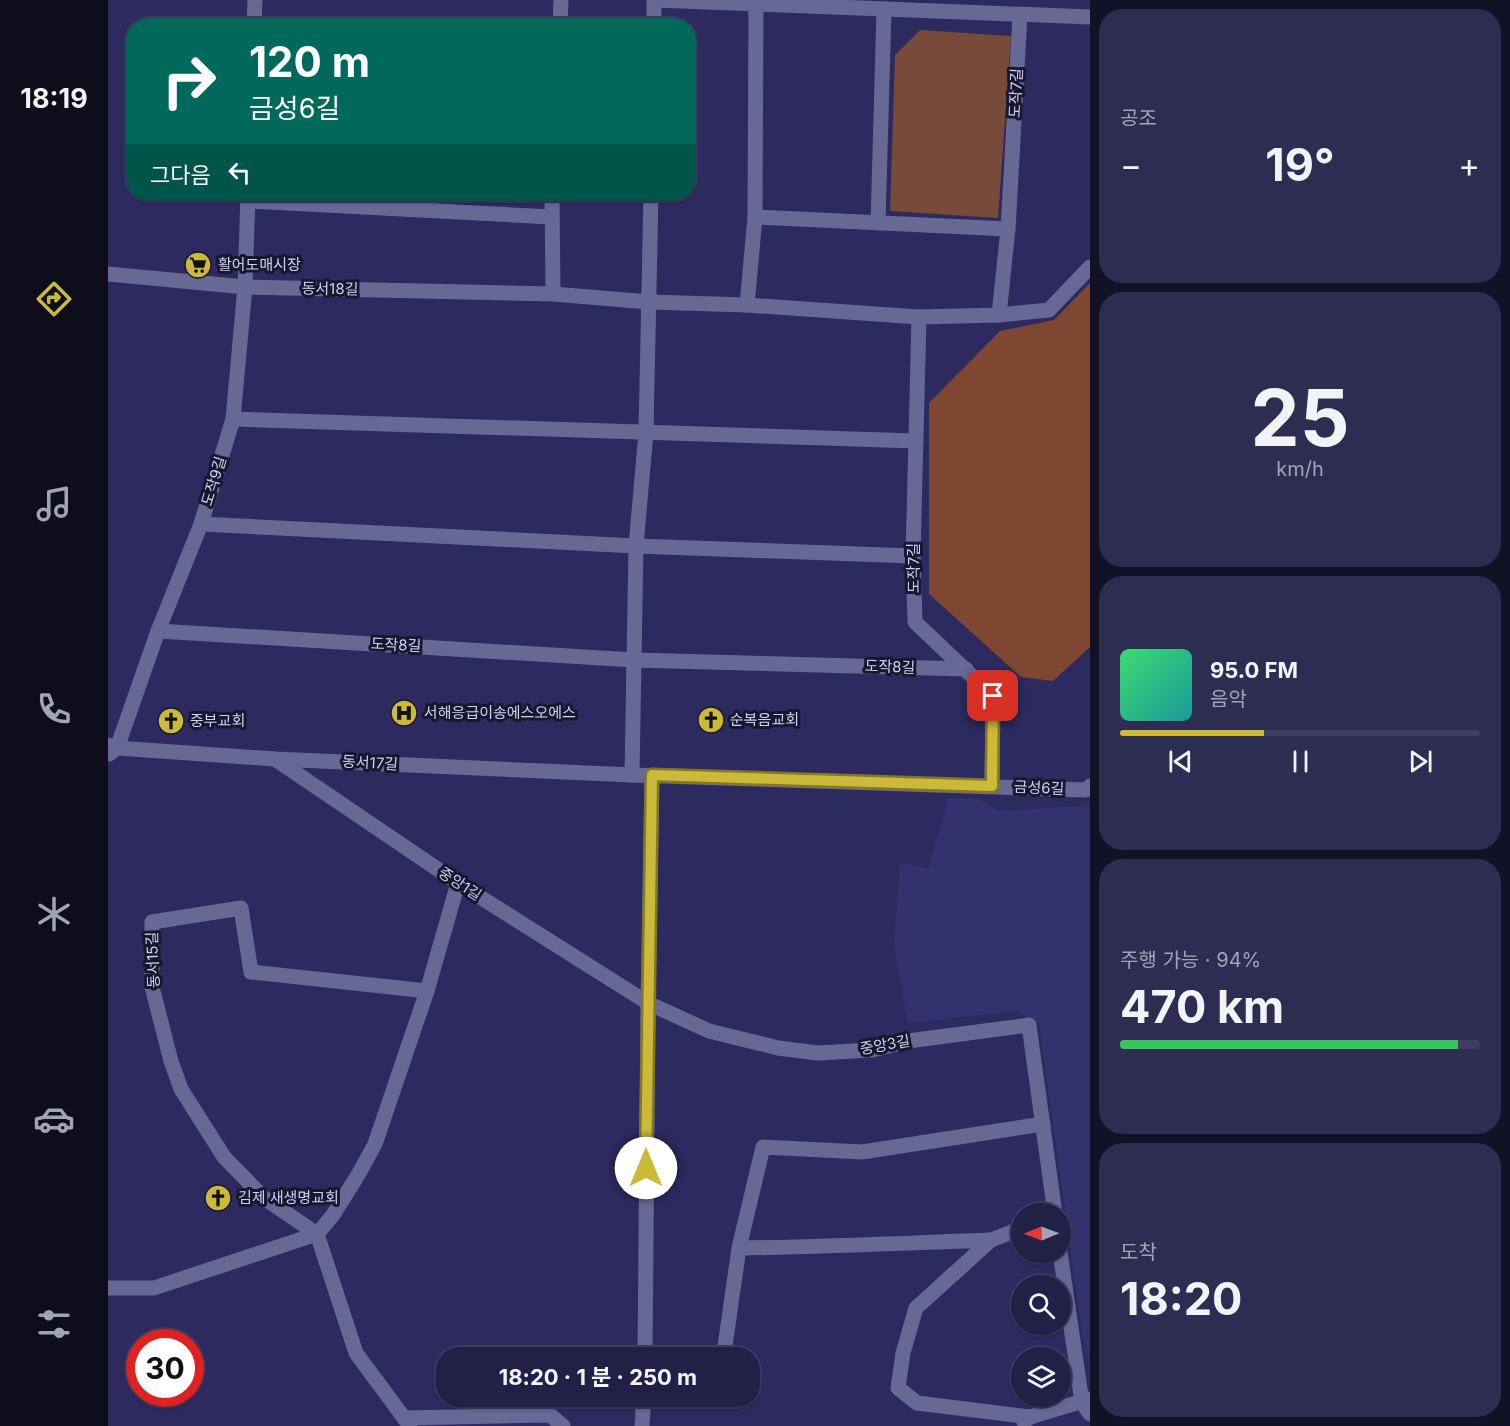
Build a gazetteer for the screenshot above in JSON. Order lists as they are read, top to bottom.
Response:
{
  "streets": {
    "street": [
      "도작7길",
      "동서18길",
      "도작9길",
      "도작8길",
      "동서17길",
      "금성6길",
      "중앙1길",
      "동서15길",
      "중앙3길"
    ]
  },
  "crossings": [
    ["도작7길", "도작8길"],
    ["도작7길", "금성6길"],
    ["동서18길", "도작9길"],
    ["도작9길", "도작8길"],
    ["도작9길", "동서17길"],
    ["동서17길", "금성6길"],
    ["동서17길", "중앙1길"],
    ["중앙1길", "중앙3길"]
  ],
  "places": {
    "supermarket": ["활어도매시장"],
    "hospital": ["서해응급이송에스오에스"],
    "church": ["순복음교회", "중부교회", "김제 새생명교회"]
  },
  "north": "left",
  "page": {
    "tabs": "18:19",
    "tile": [
      "공조",
      ["25", "km/h"],
      ["주행 가능 · 94%", "470 km"],
      ["도착", "18:20"]
    ],
    "turn": ["120 m", "금성6길"],
    "heat": ["−", "19°", "+"],
    "then": "그다음",
    "song": ["95.0 FM", "음악"],
    "limit": "30",
    "trip": "18:20 · 1 분 · 250 m"
  }
}
